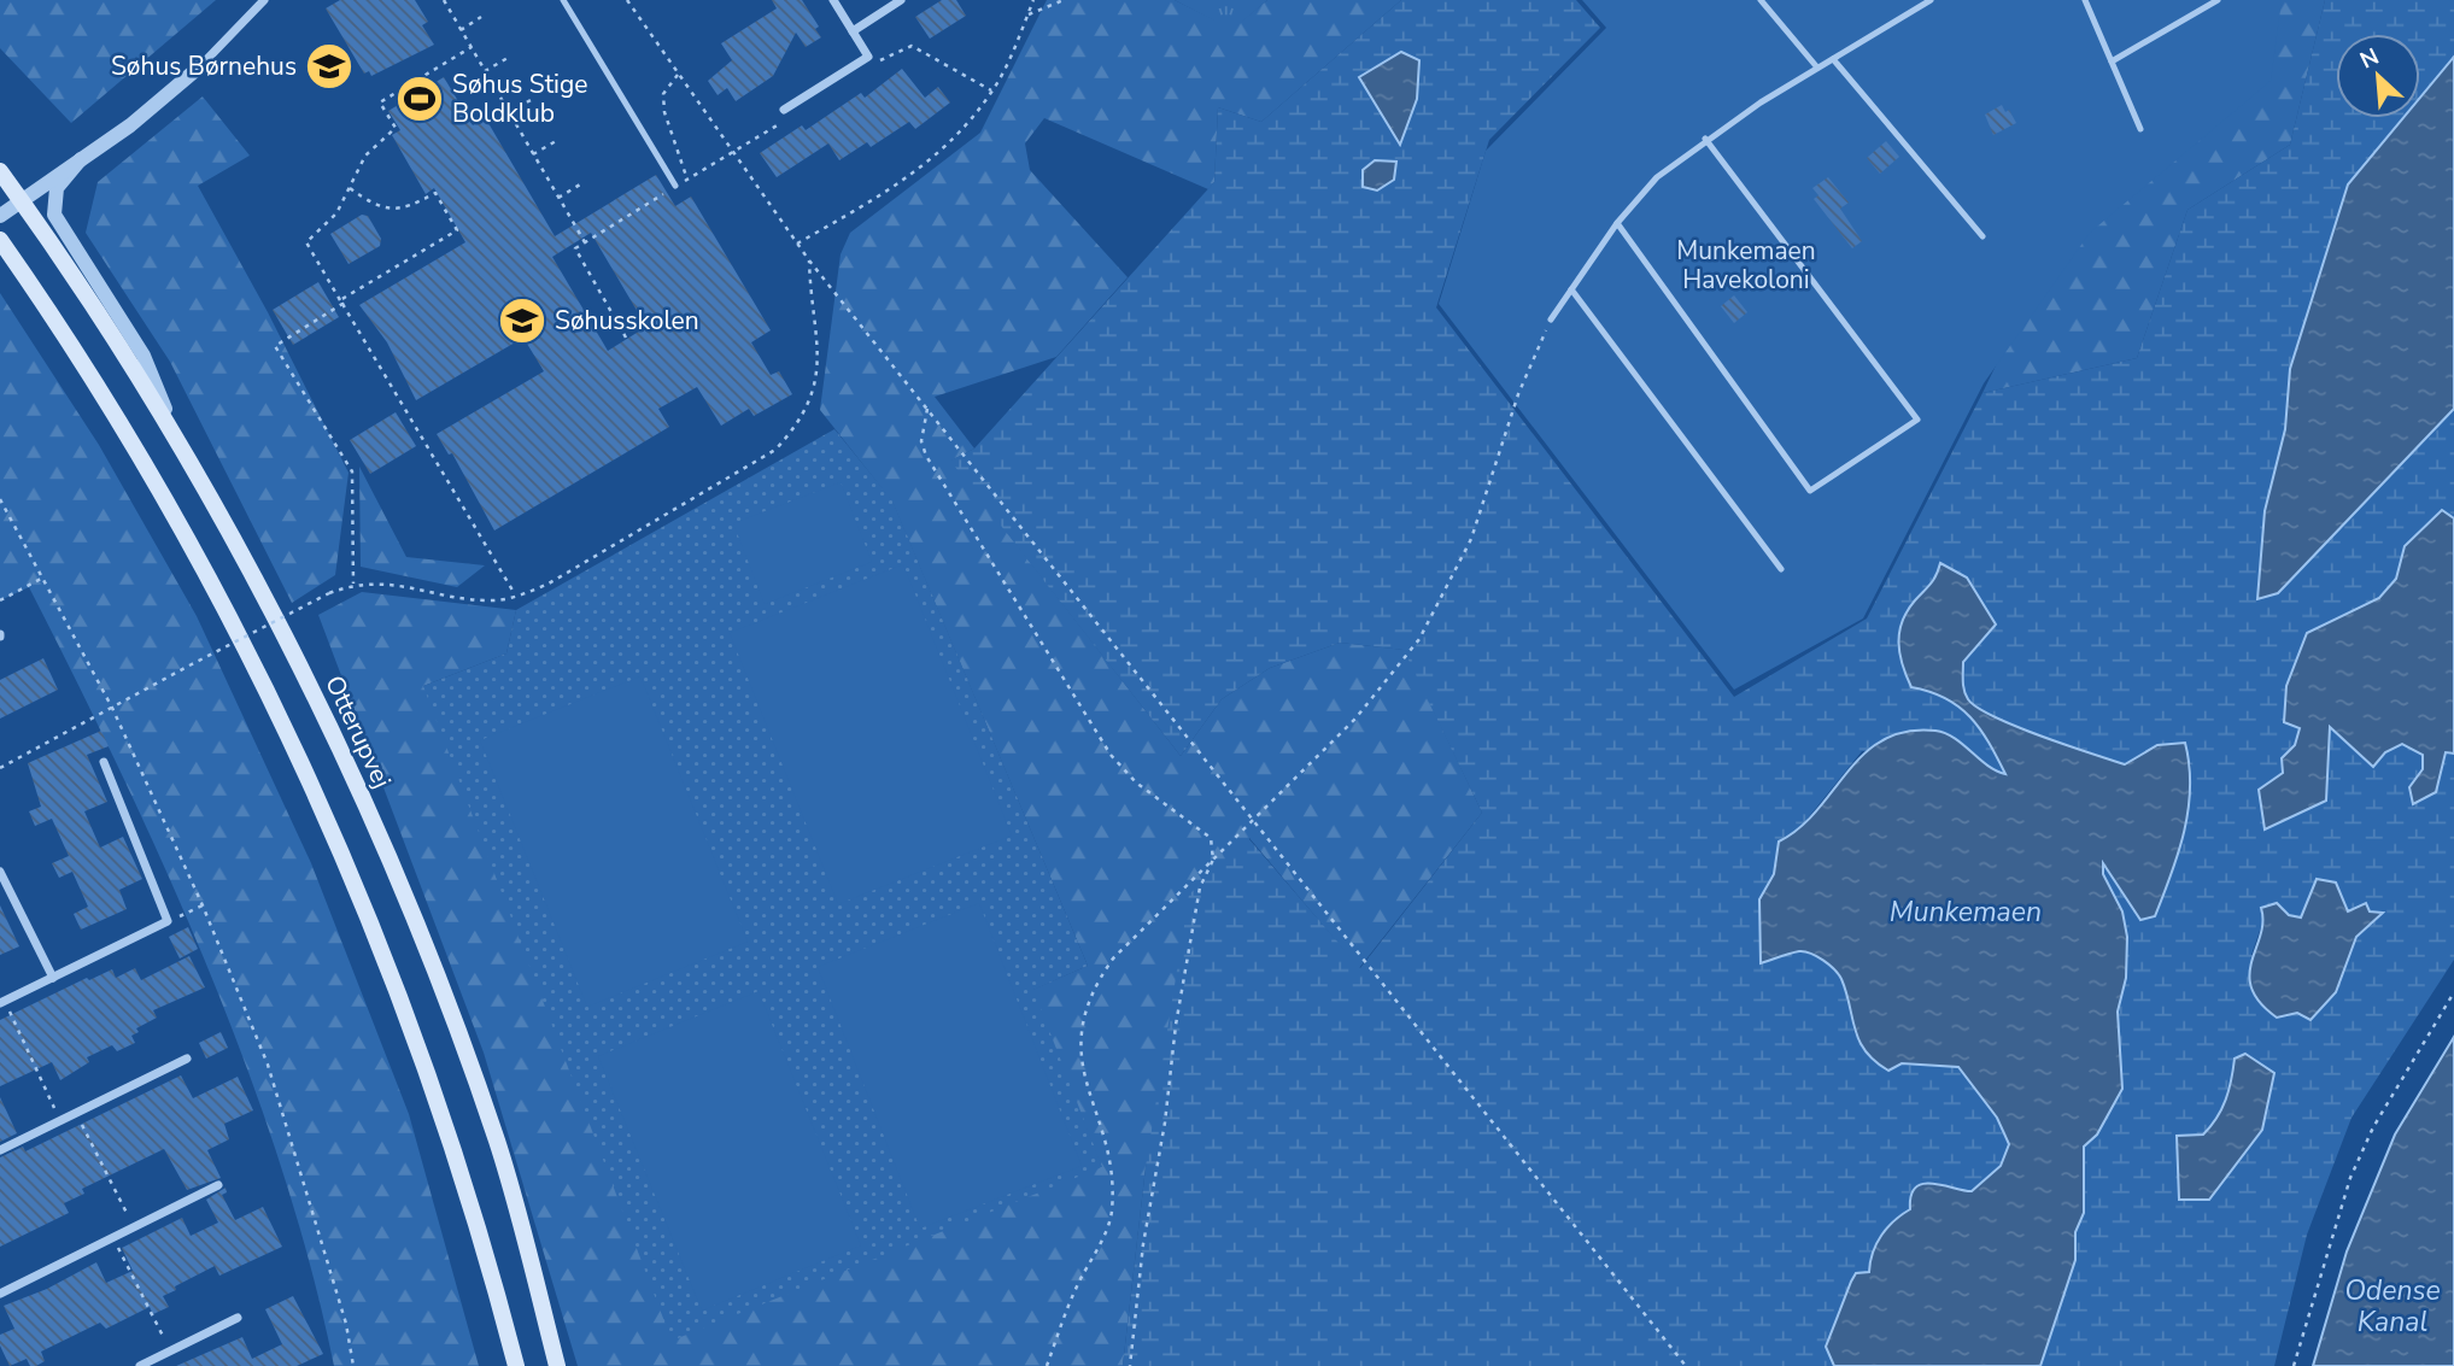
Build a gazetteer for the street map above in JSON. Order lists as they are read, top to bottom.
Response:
{
  "streets": {
    "main road": ["Otterupvej"]
  },
  "water": ["Munkemaen", "Odense Kanal"],
  "parks": ["Munkemaen Havekoloni"],
  "places": {
    "school or university": ["Søhus Børnehus", "Søhusskolen"],
    "sports": ["Søhus Stige Boldklub"]
  },
  "north": "top left"
}
